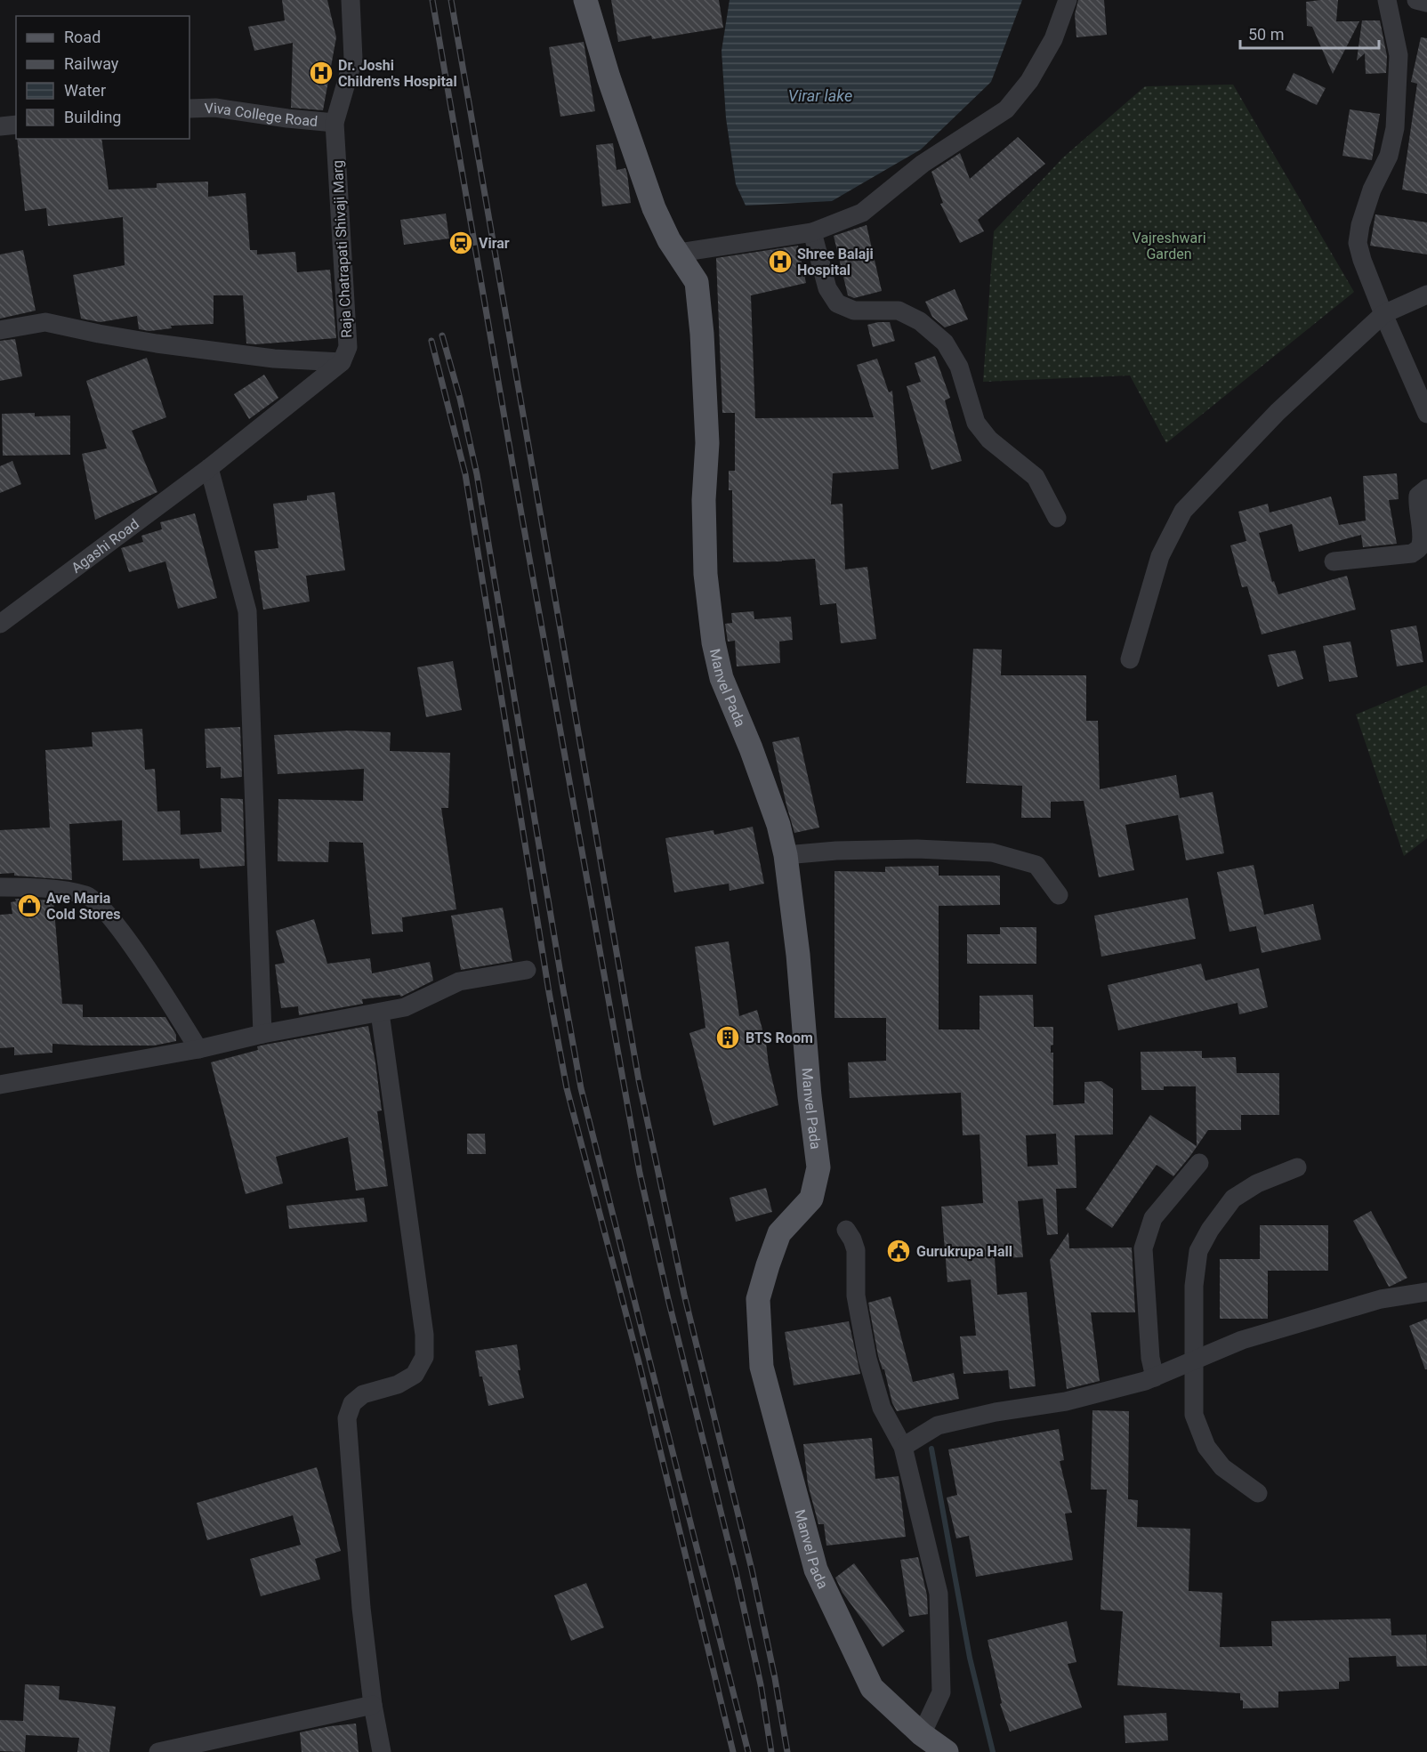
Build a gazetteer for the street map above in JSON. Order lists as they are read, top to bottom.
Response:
{
  "streets": {
    "main road": ["Manvel Pada"],
    "street": ["Viva College Road", "Raja Chatrapati Shivaji Marg", "Agashi Road"]
  },
  "crossings": [
    ["Viva College Road", "Raja Chatrapati Shivaji Marg"]
  ],
  "water": ["Virar lake"],
  "parks": ["Vajreshwari Garden"],
  "places": {
    "hospital": ["Dr. Joshi Children's Hospital", "Shree Balaji Hospital"],
    "station": ["Virar"],
    "shop": ["Ave Maria Cold Stores"],
    "building": ["BTS Room"],
    "public building": ["Gurukrupa Hall"]
  },
  "legend": [
    "Road",
    "Railway",
    "Water",
    "Building"
  ],
  "scale_bar": "50 m"
}
